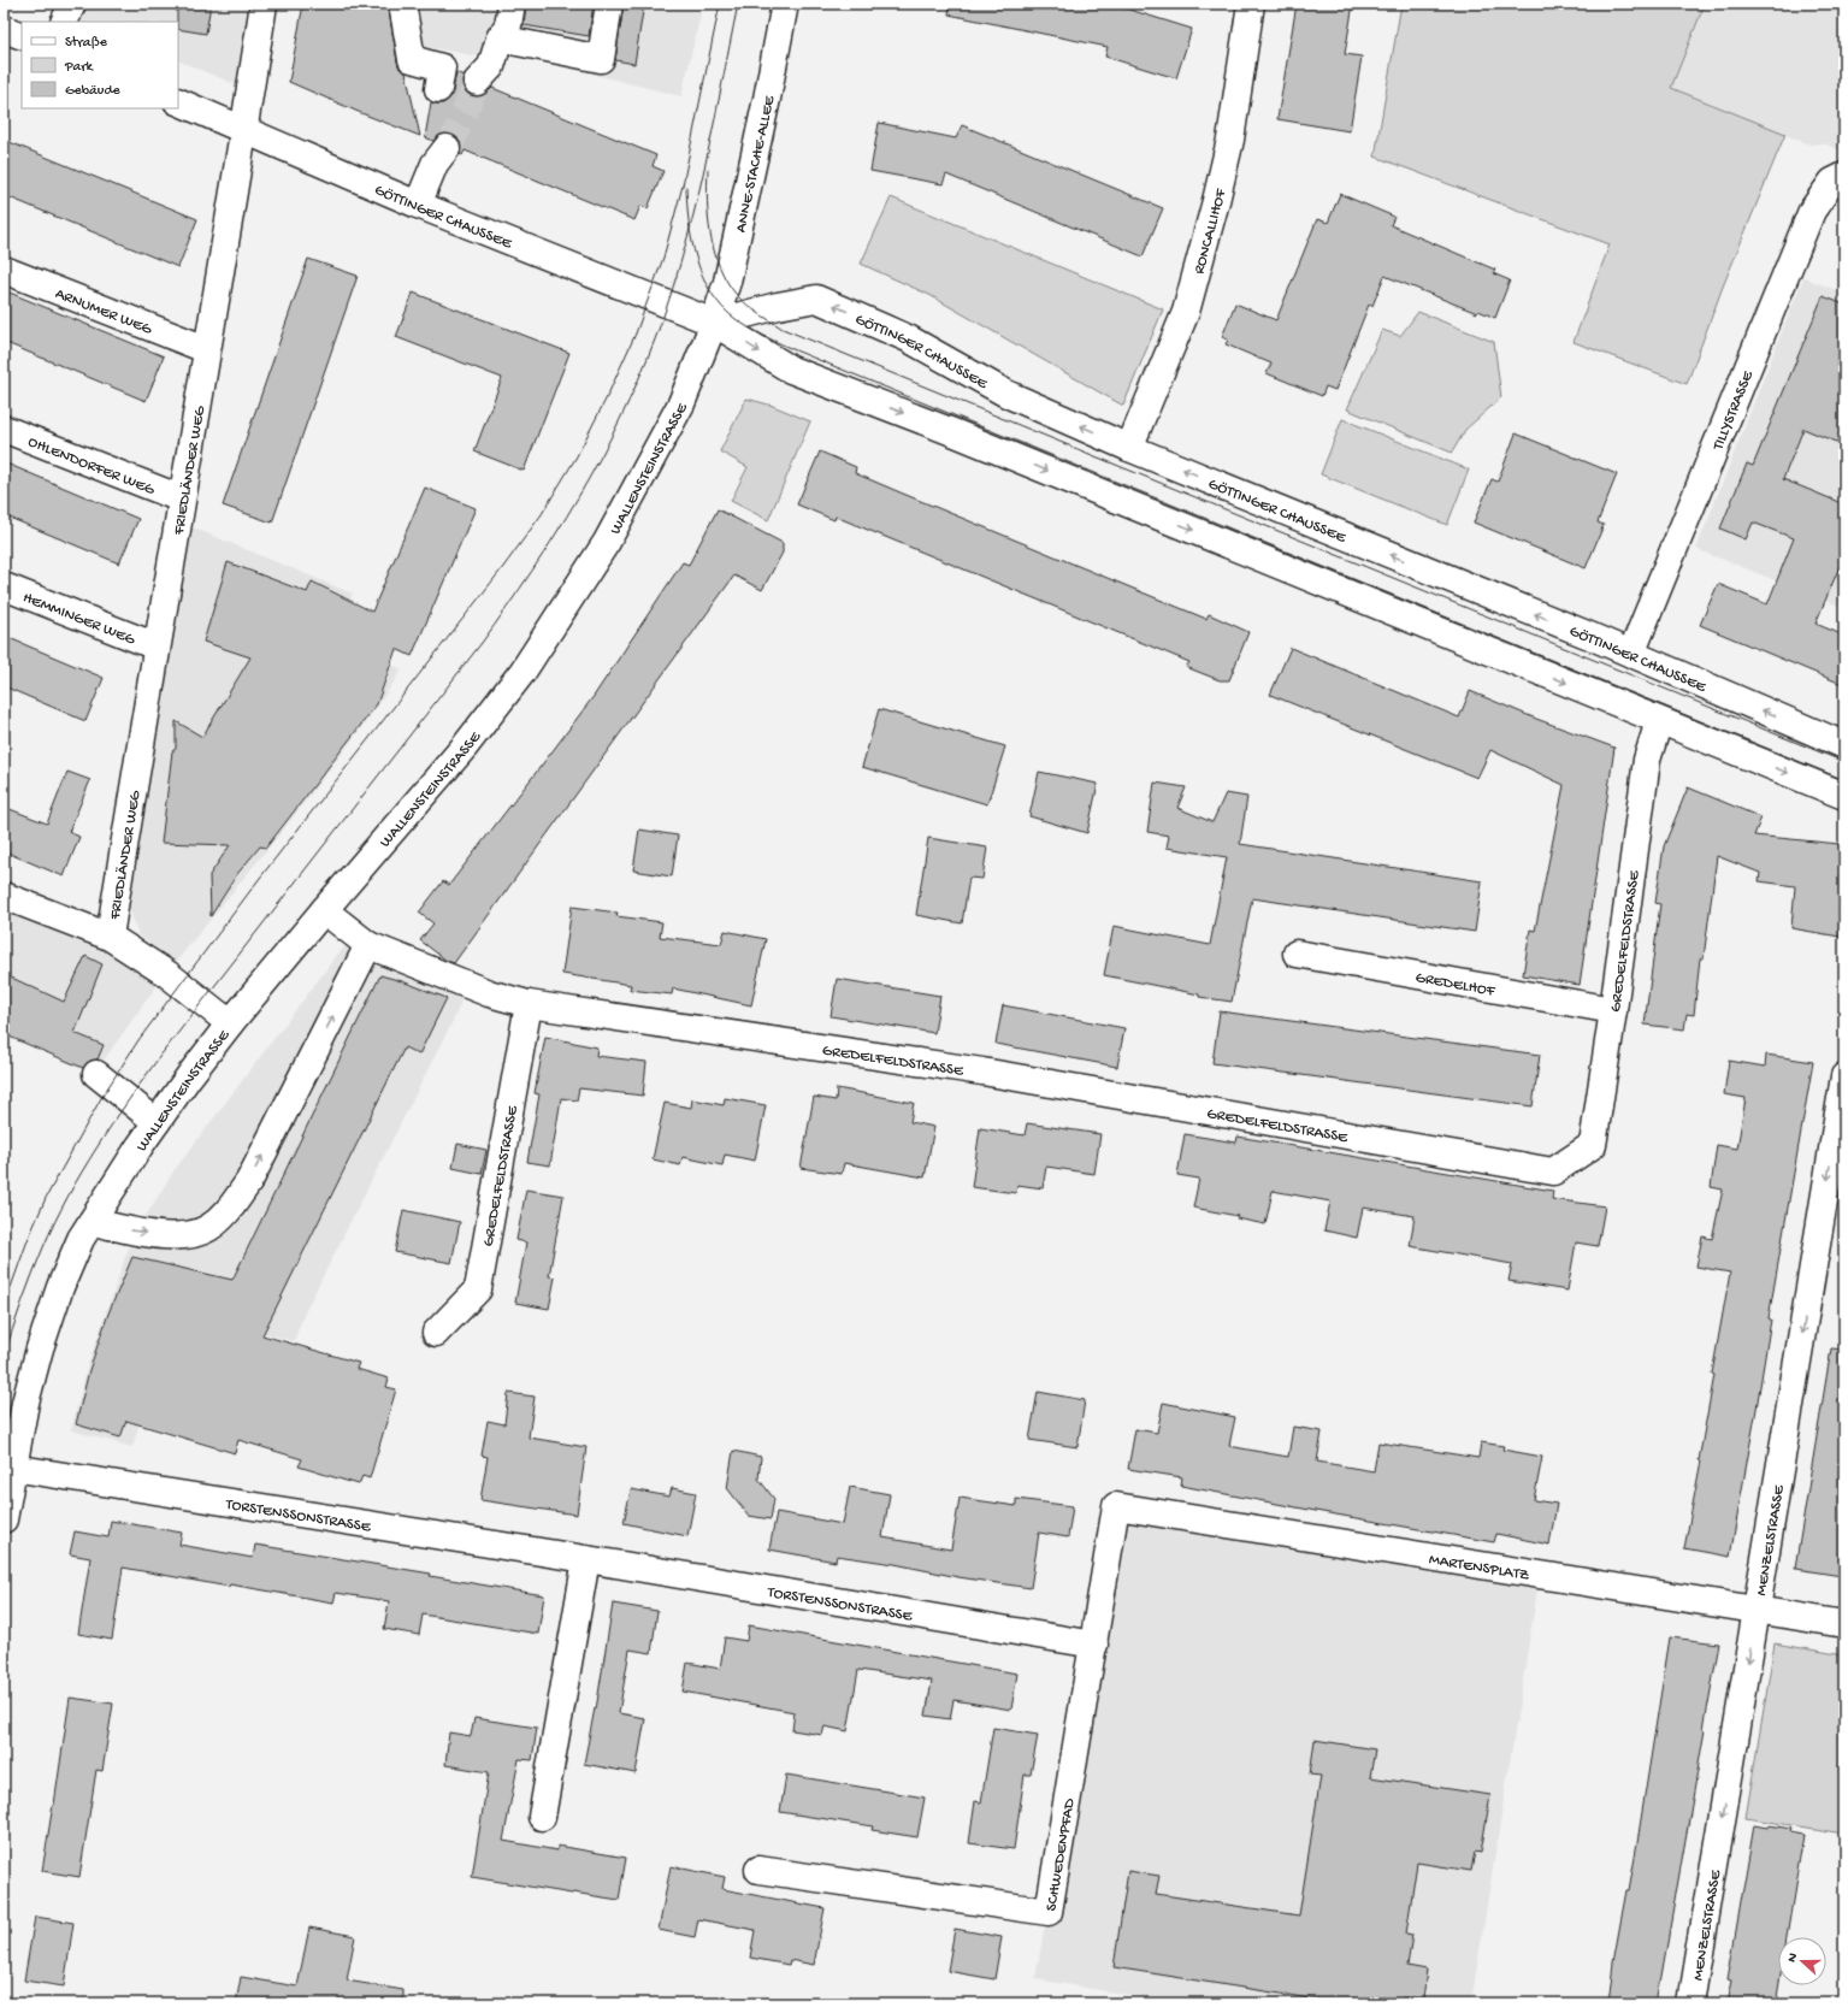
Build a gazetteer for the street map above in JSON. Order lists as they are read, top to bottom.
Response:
{
  "streets": {
    "street": [
      "ANNE-STACHE-ALLEE",
      "GÖTTINGER CHAUSSEE",
      "RONCALLIHOF",
      "ARNUMER WEG",
      "TILLYSTRASSE",
      "OHLENDORFER WEG",
      "WALLENSTEINSTRASSE",
      "FRIEDLÄNDER WEG",
      "HEMMINGER WEG",
      "GREDELFELDSTRASSE",
      "GREDELHOF",
      "TORSTENSSONSTRASSE",
      "MENZELSTRASSE",
      "MARTENSPLATZ",
      "SCHWEDENPFAD"
    ]
  },
  "crossings": [
    ["ANNE-STACHE-ALLEE", "GÖTTINGER CHAUSSEE"],
    ["ANNE-STACHE-ALLEE", "WALLENSTEINSTRASSE"],
    ["GÖTTINGER CHAUSSEE", "RONCALLIHOF"],
    ["GÖTTINGER CHAUSSEE", "TILLYSTRASSE"],
    ["GÖTTINGER CHAUSSEE", "WALLENSTEINSTRASSE"],
    ["GÖTTINGER CHAUSSEE", "FRIEDLÄNDER WEG"],
    ["GÖTTINGER CHAUSSEE", "GREDELFELDSTRASSE"],
    ["ARNUMER WEG", "FRIEDLÄNDER WEG"],
    ["OHLENDORFER WEG", "FRIEDLÄNDER WEG"],
    ["WALLENSTEINSTRASSE", "GREDELFELDSTRASSE"],
    ["WALLENSTEINSTRASSE", "TORSTENSSONSTRASSE"],
    ["FRIEDLÄNDER WEG", "HEMMINGER WEG"],
    ["GREDELFELDSTRASSE", "GREDELHOF"],
    ["TORSTENSSONSTRASSE", "SCHWEDENPFAD"],
    ["MENZELSTRASSE", "MARTENSPLATZ"],
    ["MARTENSPLATZ", "SCHWEDENPFAD"]
  ],
  "one_way": ["MENZELSTRASSE"],
  "legend": ["Straße", "Park", "Gebäude"],
  "north": "left"
}
